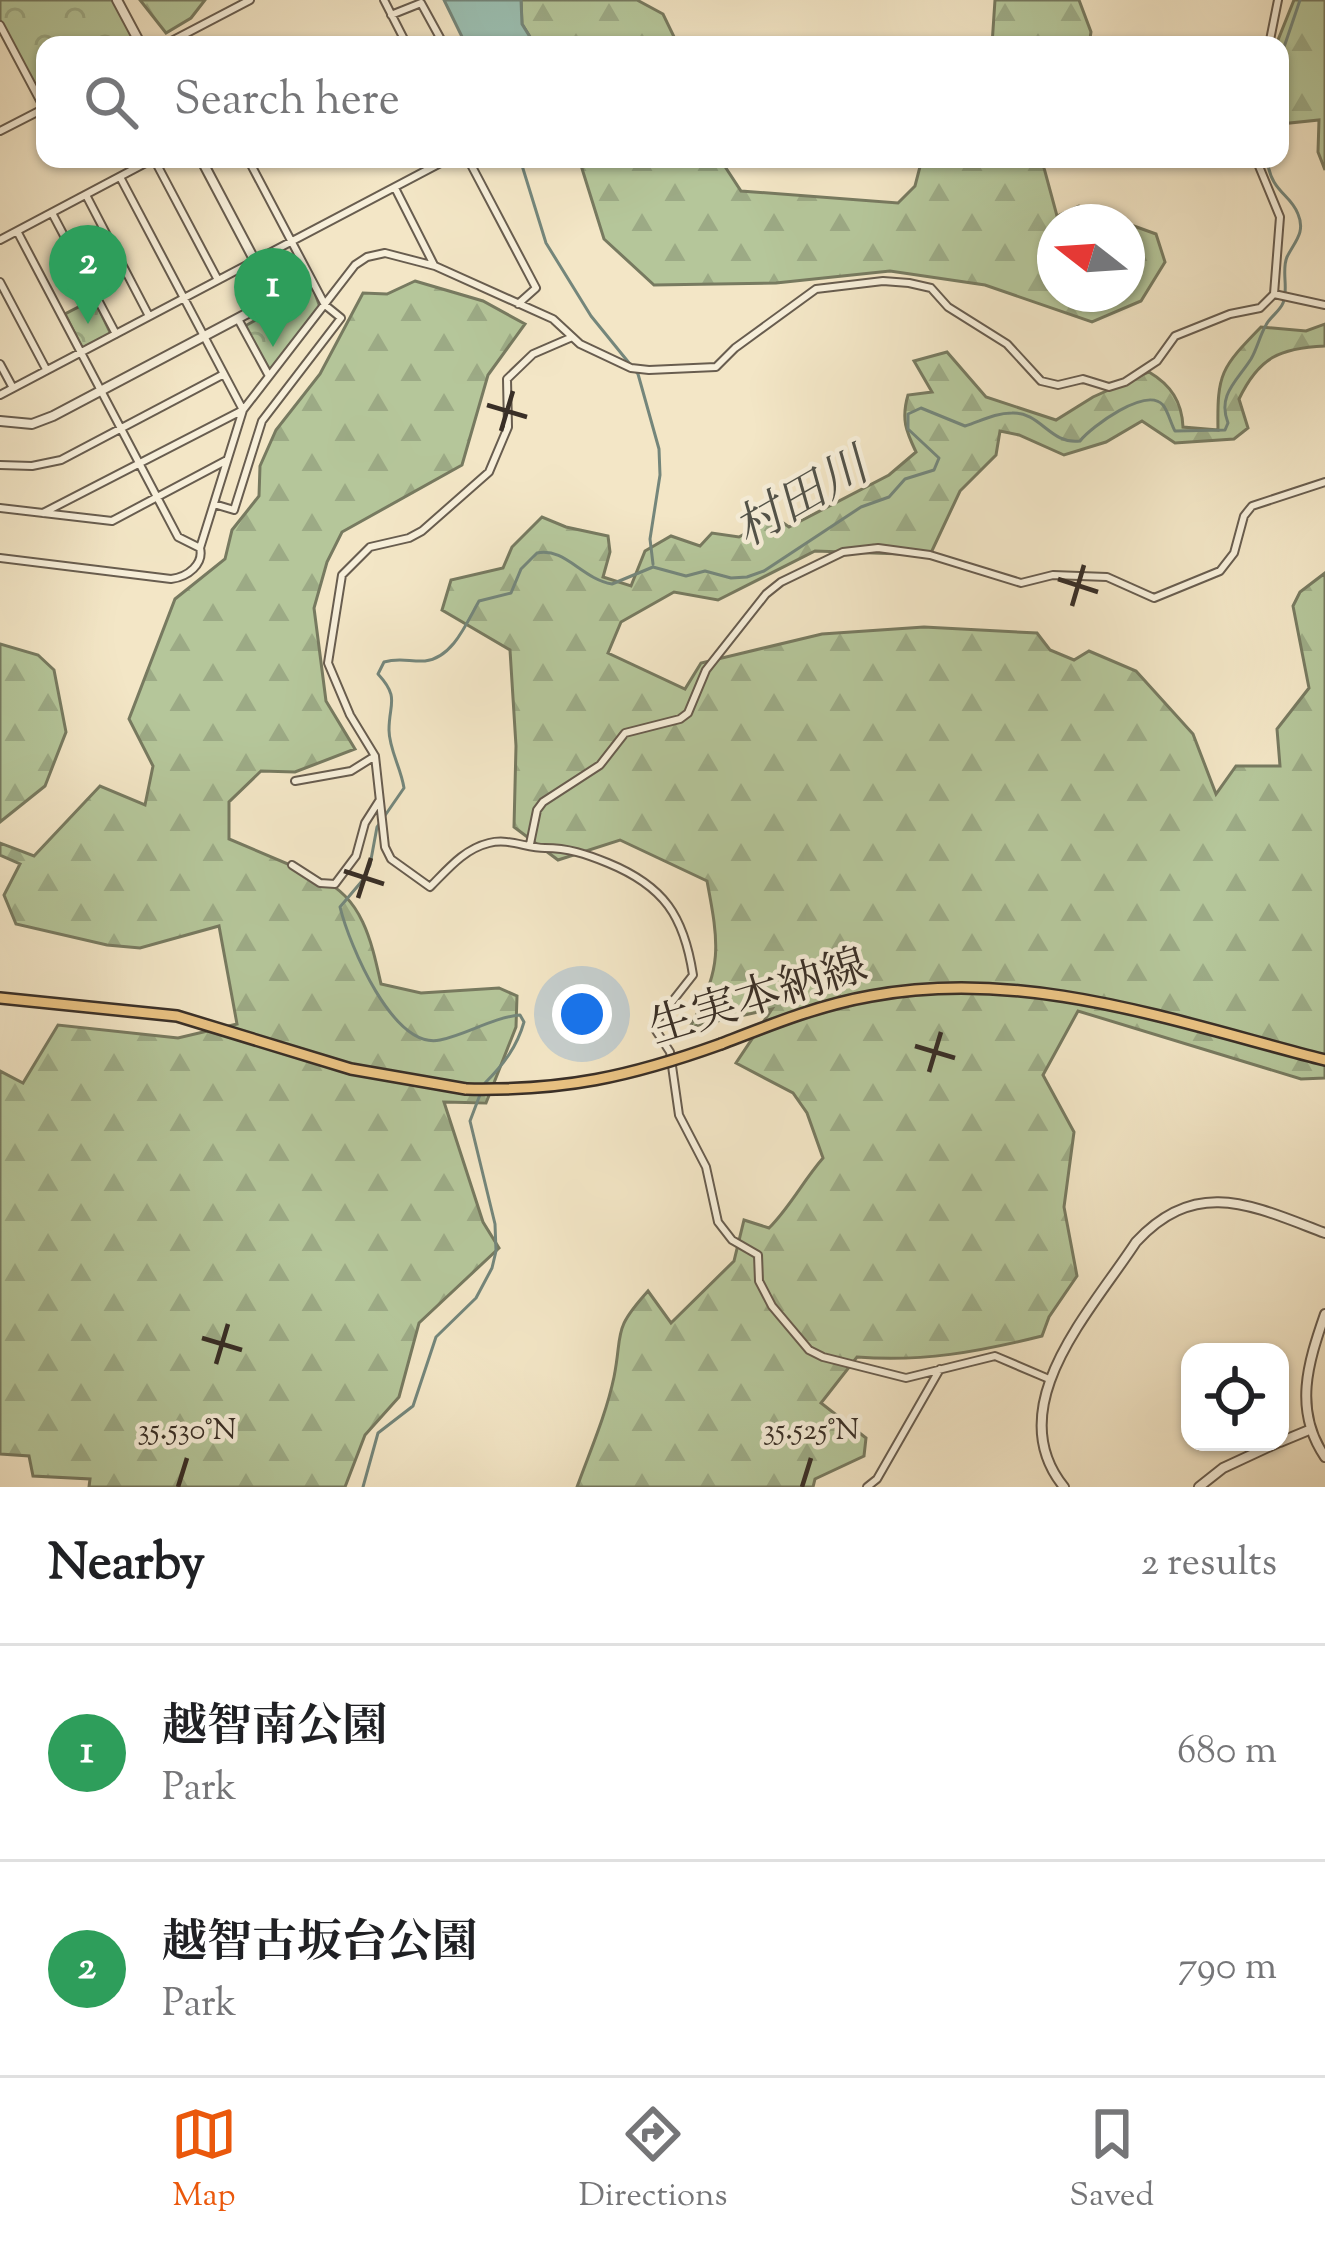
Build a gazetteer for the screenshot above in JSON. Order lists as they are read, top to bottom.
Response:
{
  "streets": {
    "main road": ["生実本納線"]
  },
  "water": ["村田川"],
  "north": "left",
  "page": {
    "search": "Search here",
    "pins": ["2", "1"],
    "heading": ["Nearby", "2 results"],
    "list": [
      {
        "mark": "1",
        "name": "越智南公園",
        "note": "Park",
        "value": "680 m"
      },
      {
        "mark": "2",
        "name": "越智古坂台公園",
        "note": "Park",
        "value": "790 m"
      }
    ],
    "nav": ["Map", "Directions", "Saved"]
  },
  "coordinates": ["35.530°N", "35.525°N"]
}
